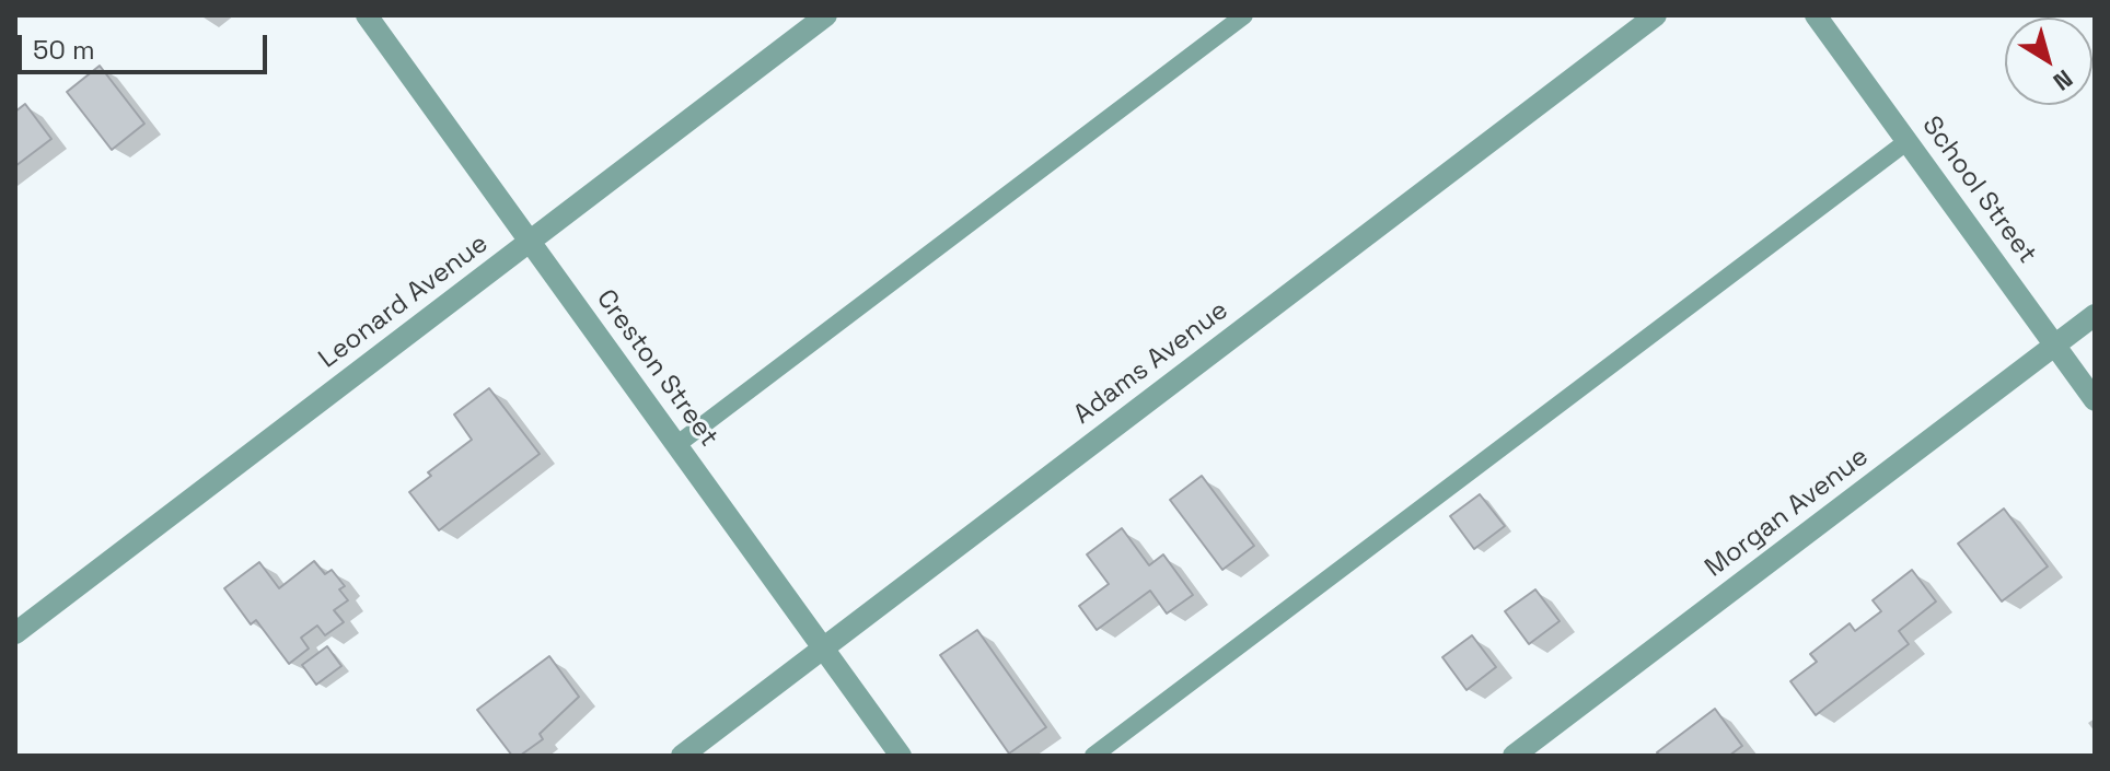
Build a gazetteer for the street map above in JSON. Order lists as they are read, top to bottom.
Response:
{
  "streets": {
    "street": [
      "School Street",
      "Leonard Avenue",
      "Adams Avenue",
      "Creston Street",
      "Morgan Avenue"
    ]
  },
  "crossings": [
    ["School Street", "Morgan Avenue"],
    ["Leonard Avenue", "Creston Street"],
    ["Adams Avenue", "Creston Street"]
  ],
  "scale_bar": "50 m",
  "north": "bottom right"
}
